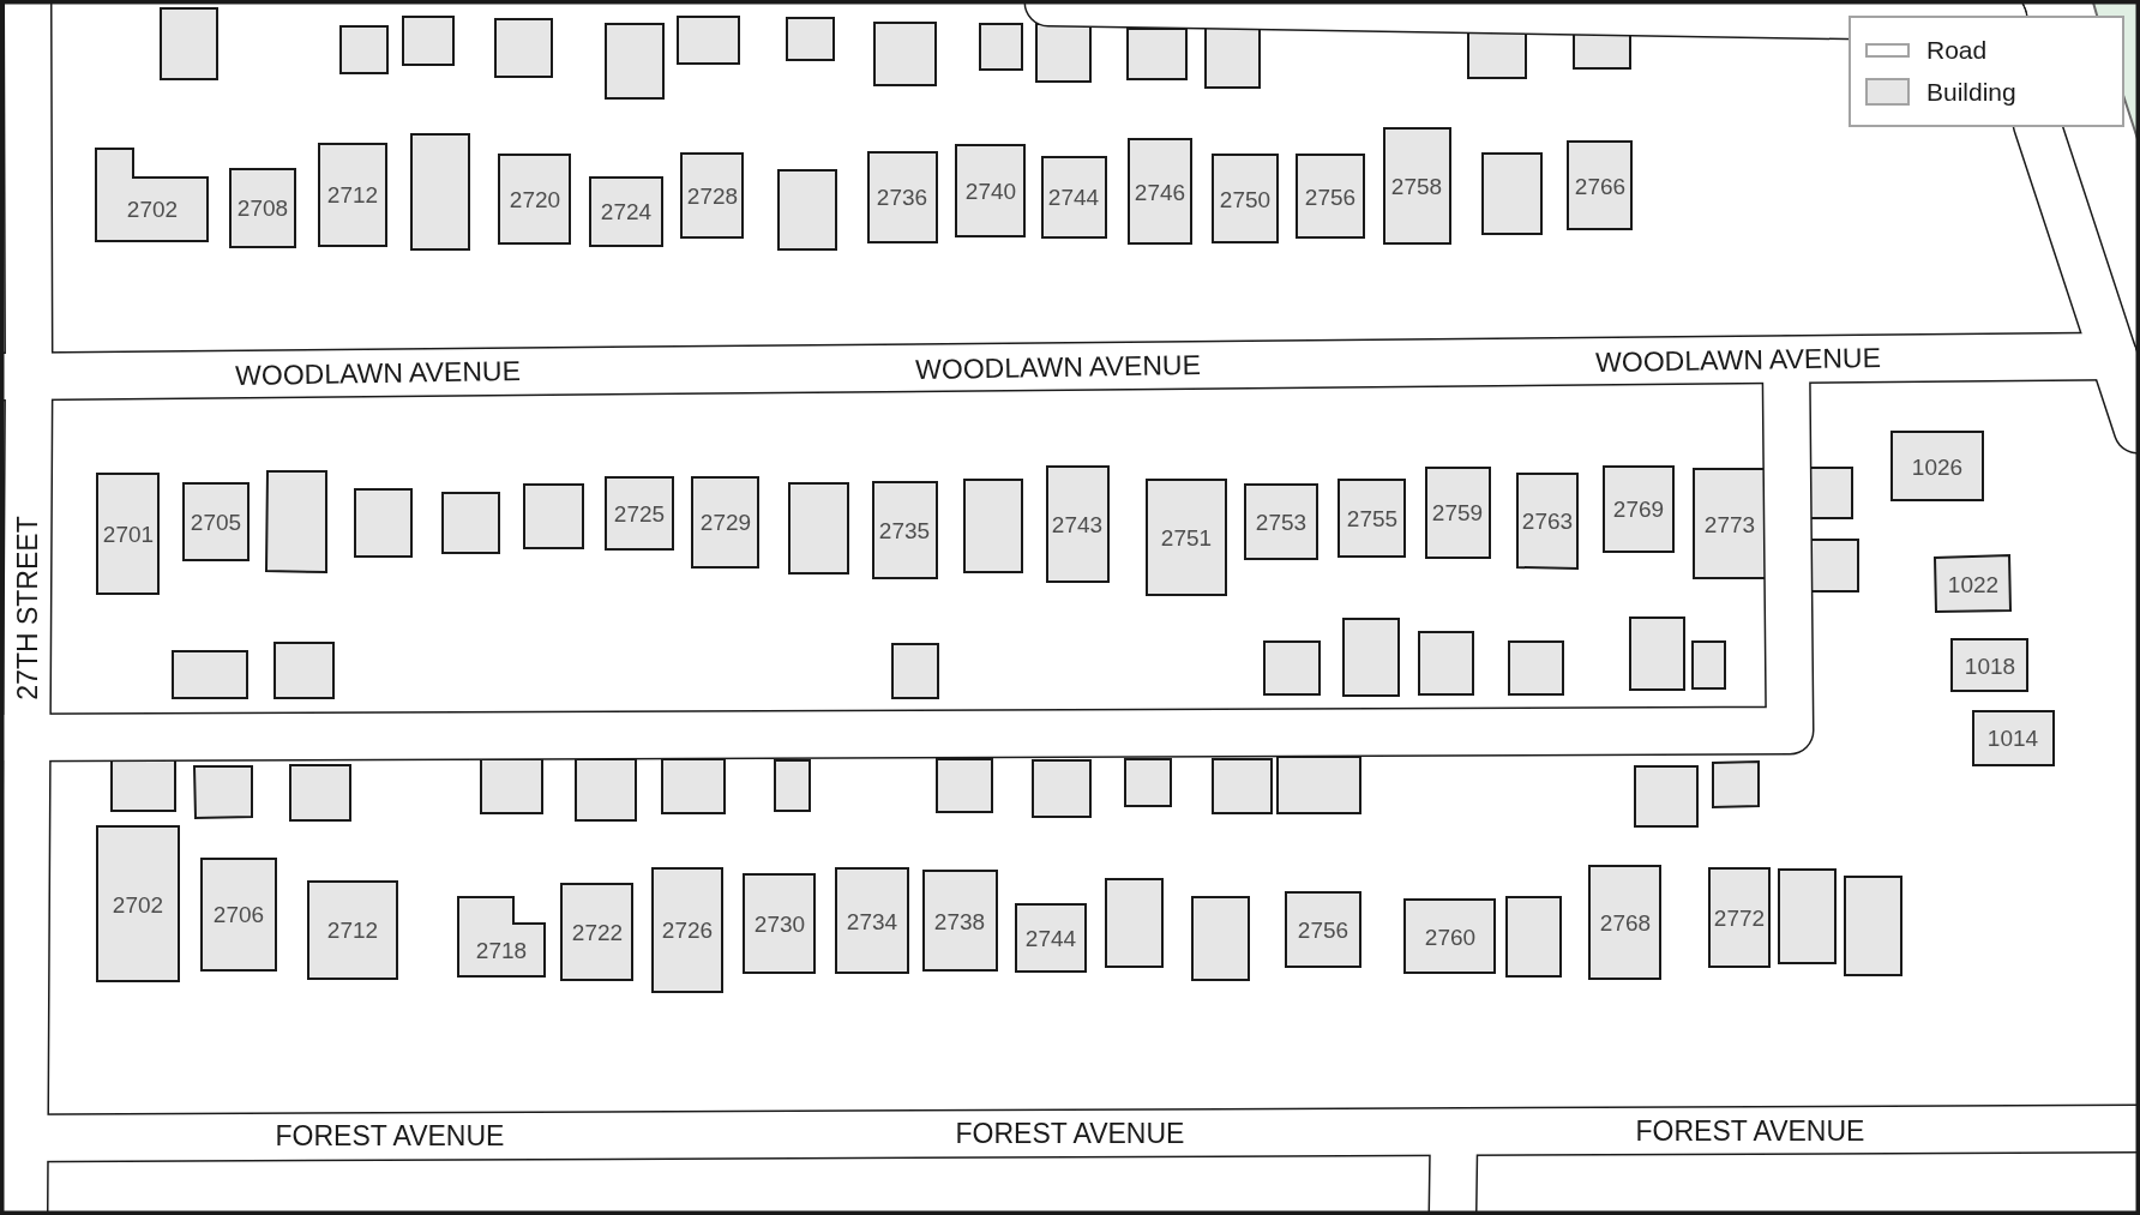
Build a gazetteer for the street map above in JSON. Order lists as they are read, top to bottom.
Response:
{
  "streets": {
    "street": ["WOODLAWN AVENUE", "27TH STREET", "FOREST AVENUE"]
  },
  "crossings": [
    ["WOODLAWN AVENUE", "27TH STREET"],
    ["27TH STREET", "FOREST AVENUE"]
  ],
  "house_numbers": [
    "2758",
    "2766",
    "2740",
    "2746",
    "2712",
    "2728",
    "2736",
    "2744",
    "2756",
    "2720",
    "2750",
    "2708",
    "2702",
    "2724",
    "1026",
    "2769",
    "2759",
    "2725",
    "2755",
    "2763",
    "2705",
    "2729",
    "2753",
    "2743",
    "2773",
    "2735",
    "2701",
    "2751",
    "1022",
    "1018",
    "1014",
    "2702",
    "2706",
    "2772",
    "2734",
    "2738",
    "2768",
    "2730",
    "2712",
    "2726",
    "2756",
    "2722",
    "2760",
    "2744",
    "2718"
  ],
  "legend": ["Road", "Building"]
}
